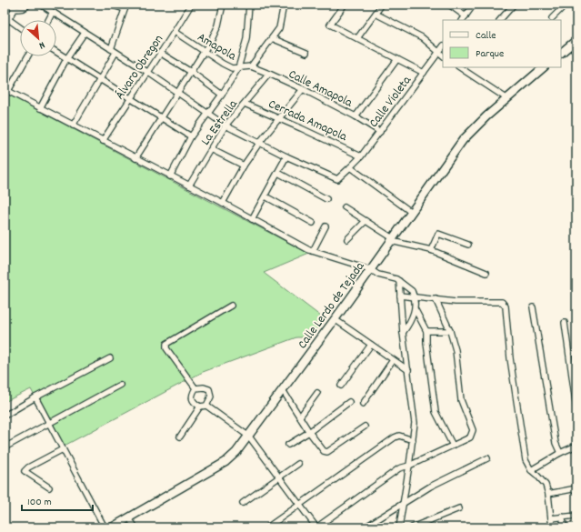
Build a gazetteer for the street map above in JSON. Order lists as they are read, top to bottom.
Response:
{
  "streets": {
    "main road": ["Calle Lerdo de Tejada"],
    "street": [
      "Amapola",
      "Álvaro Obregon",
      "Calle Amapola",
      "Calle Violeta",
      "Cerrada Amapola",
      "La Estrella"
    ]
  },
  "crossings": [
    ["Amapola", "Álvaro Obregon"],
    ["Amapola", "Calle Amapola"],
    ["Calle Amapola", "Calle Violeta"],
    ["Calle Amapola", "La Estrella"],
    ["Calle Violeta", "Cerrada Amapola"],
    ["Cerrada Amapola", "La Estrella"]
  ],
  "legend": ["Calle", "Parque"],
  "scale_bar": "100 m",
  "north": "bottom right"
}
